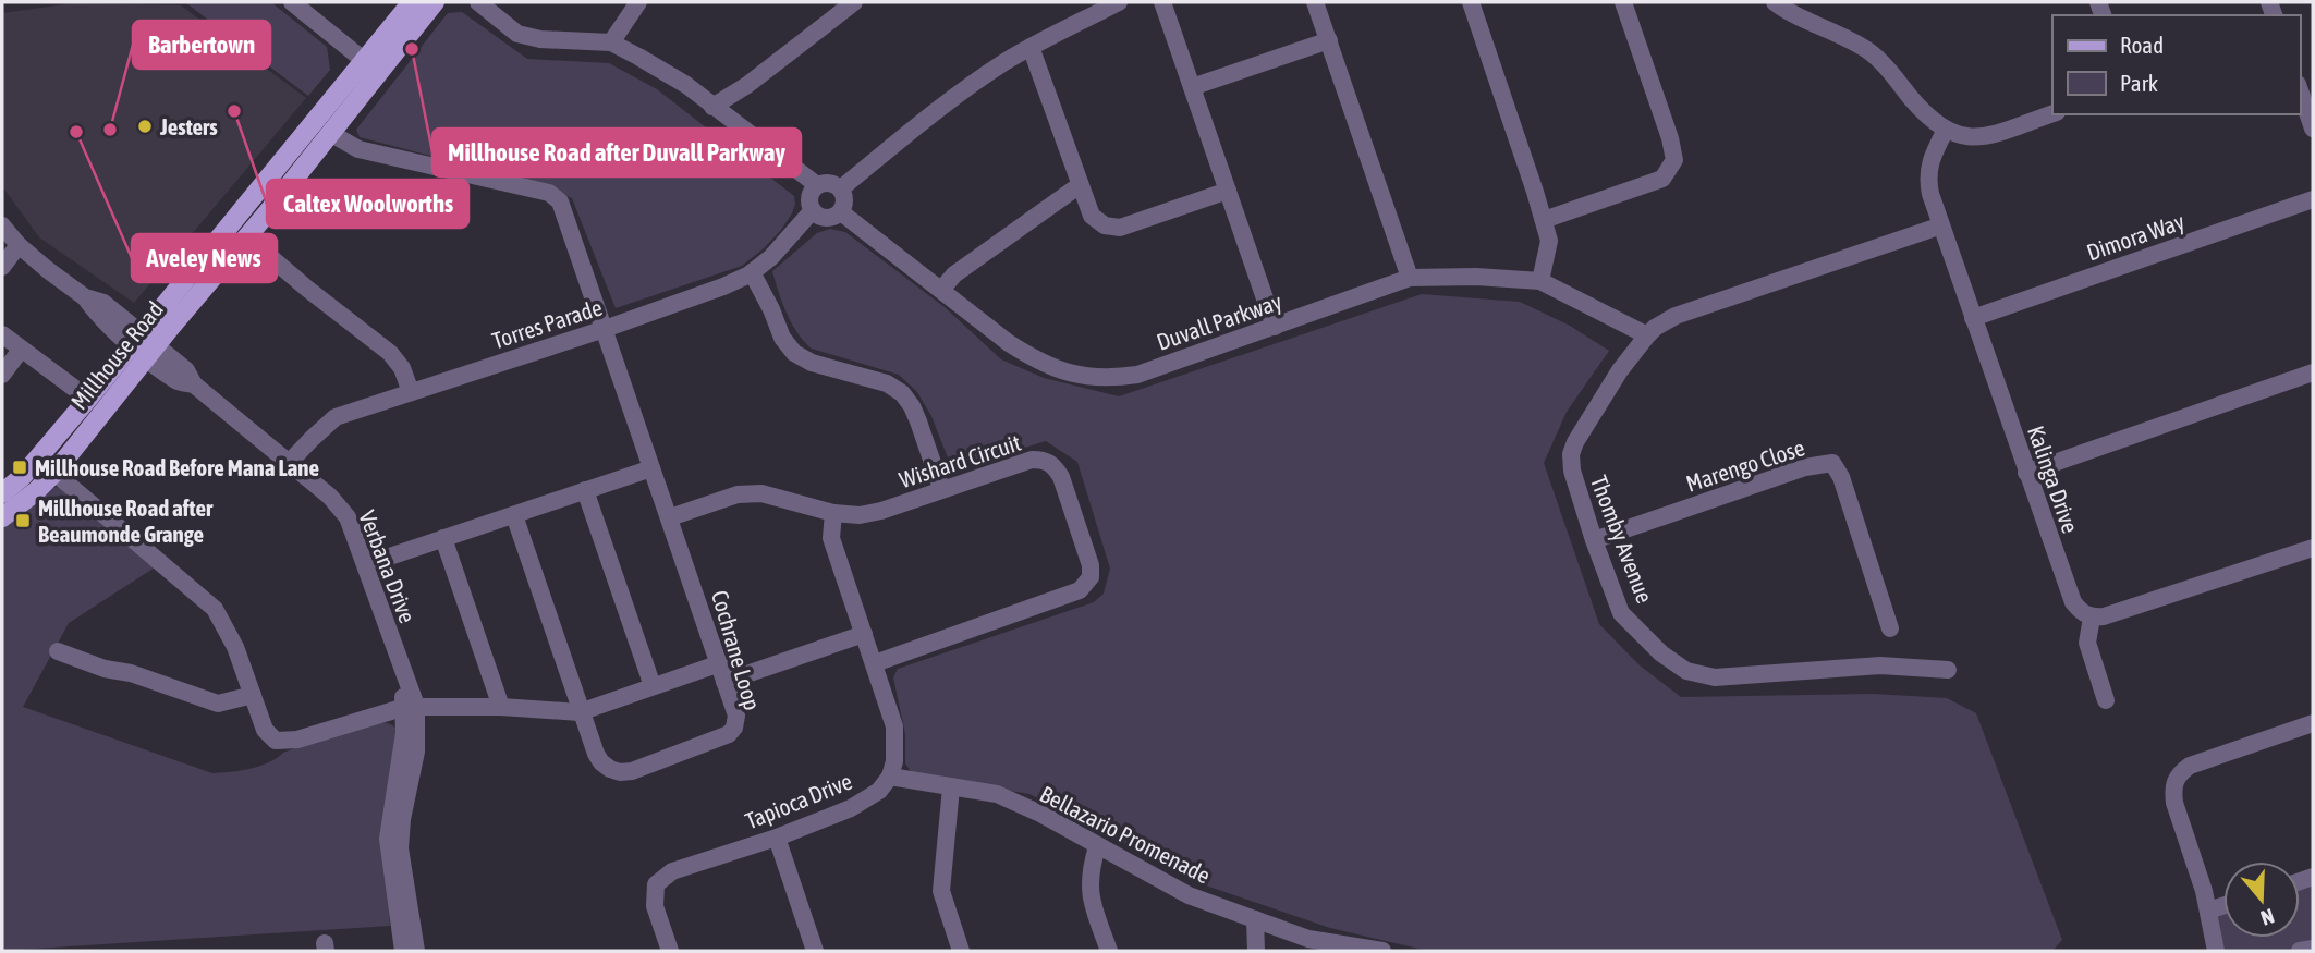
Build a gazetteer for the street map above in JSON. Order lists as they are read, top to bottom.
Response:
{
  "streets": {
    "main road": ["Millhouse Road"],
    "street": [
      "Dimora Way",
      "Duvall Parkway",
      "Torres Parade",
      "Wishard Circuit",
      "Marengo Close",
      "Kalinga Drive",
      "Thomby Avenue",
      "Verbana Drive",
      "Cochrane Loop",
      "Tapioca Drive",
      "Bellazario Promenade"
    ]
  },
  "crossings": [
    ["Dimora Way", "Kalinga Drive"],
    ["Duvall Parkway", "Torres Parade"],
    ["Duvall Parkway", "Thomby Avenue"],
    ["Torres Parade", "Verbana Drive"],
    ["Torres Parade", "Cochrane Loop"],
    ["Millhouse Road", "Verbana Drive"],
    ["Millhouse Road", "Cochrane Loop"],
    ["Wishard Circuit", "Cochrane Loop"],
    ["Marengo Close", "Thomby Avenue"],
    ["Kalinga Drive", "Thomby Avenue"],
    ["Tapioca Drive", "Bellazario Promenade"]
  ],
  "places": {
    "other": [
      "Millhouse Road after Duvall Parkway",
      "Caltex Woolworths",
      "Jesters",
      "Barbertown",
      "Aveley News"
    ],
    "transit": ["Millhouse Road Before Mana Lane", "Millhouse Road after Beaumonde Grange"]
  },
  "legend": ["Road", "Park"],
  "north": "bottom"
}
